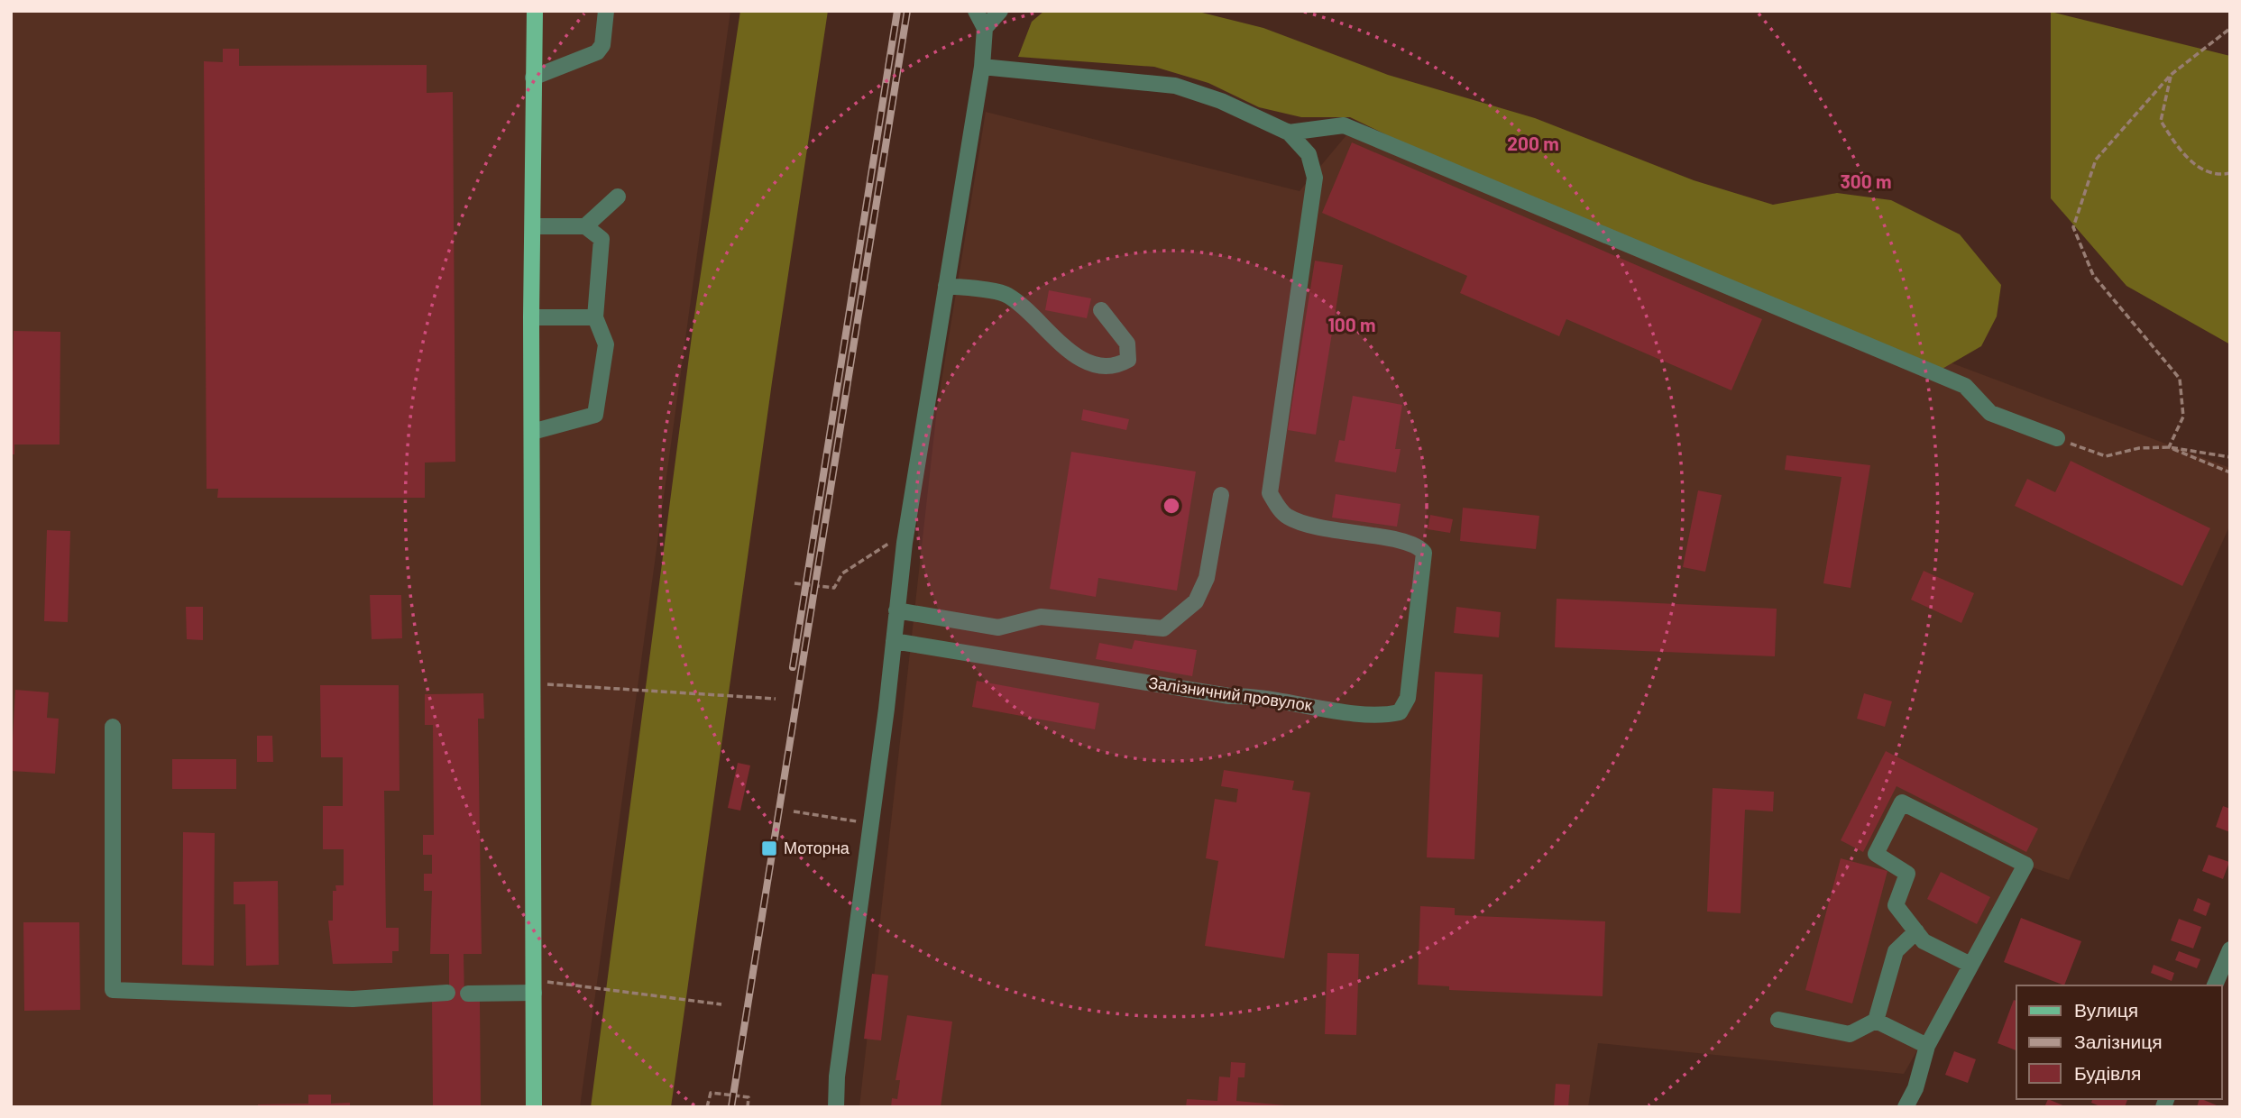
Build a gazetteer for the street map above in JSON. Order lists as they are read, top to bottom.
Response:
{
  "streets": {
    "street": ["Залізничний провулок"]
  },
  "places": {
    "transit": ["Моторна"]
  },
  "legend": ["Вулиця", "Залізниця", "Будівля"],
  "rings": ["200 m", "300 m", "100 m"]
}
